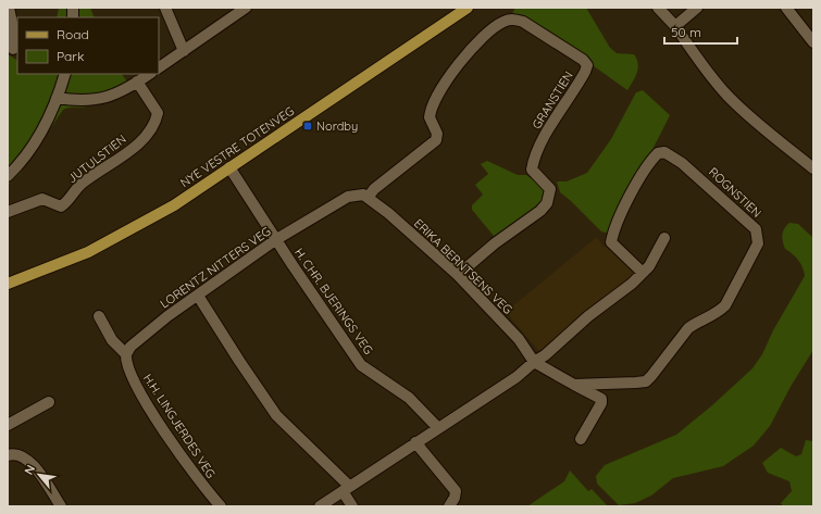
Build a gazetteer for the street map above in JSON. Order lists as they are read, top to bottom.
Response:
{
  "streets": {
    "main road": ["NYE VESTRE TOTENVEG"],
    "street": [
      "GRANSTIEN",
      "JUTULSTIEN",
      "ROGNSTIEN",
      "ERIKA BERNTSENS VEG",
      "LORENTZ NITTERS VEG",
      "H. CHR. BJERINGS VEG",
      "H.H. LINGJERDES VEG"
    ]
  },
  "crossings": [
    ["GRANSTIEN", "ERIKA BERNTSENS VEG"],
    ["GRANSTIEN", "LORENTZ NITTERS VEG"],
    ["NYE VESTRE TOTENVEG", "H. CHR. BJERINGS VEG"],
    ["ERIKA BERNTSENS VEG", "LORENTZ NITTERS VEG"],
    ["LORENTZ NITTERS VEG", "H. CHR. BJERINGS VEG"],
    ["LORENTZ NITTERS VEG", "H.H. LINGJERDES VEG"]
  ],
  "places": {
    "transit": ["Nordby"]
  },
  "legend": ["Road", "Park"],
  "scale_bar": "50 m",
  "north": "top left"
}
